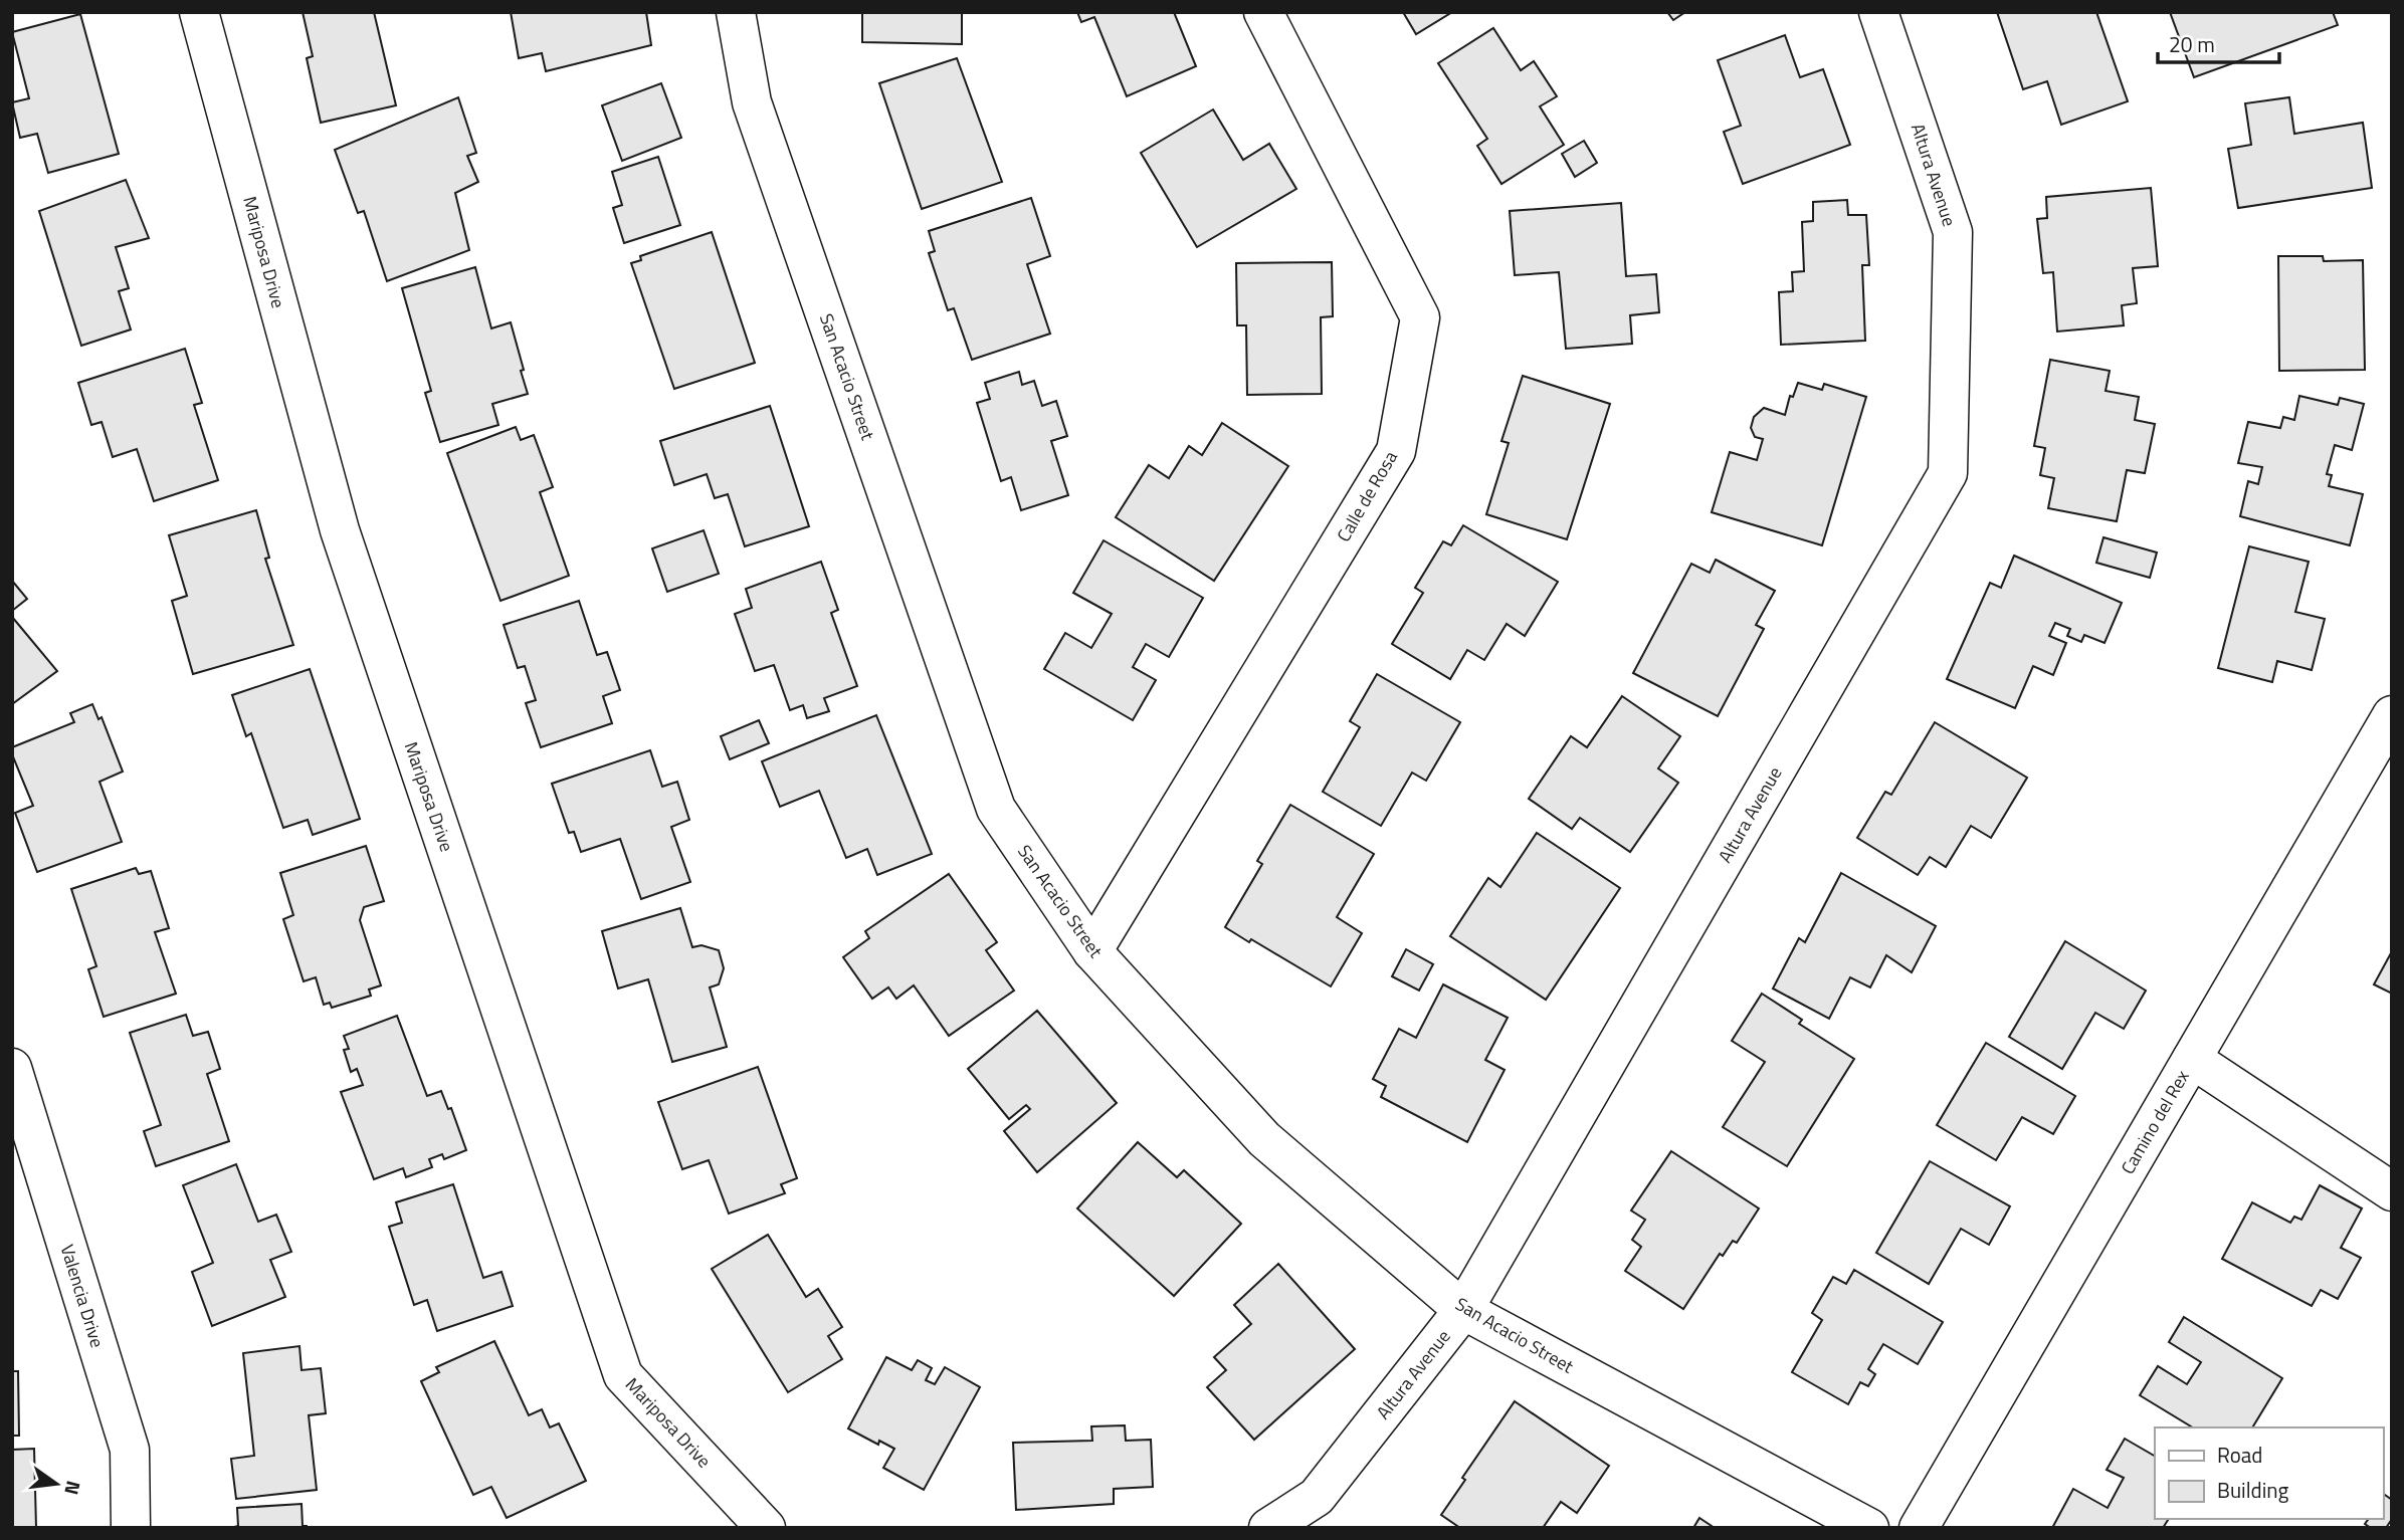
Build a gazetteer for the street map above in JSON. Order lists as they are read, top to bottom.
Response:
{
  "streets": {
    "street": [
      "Altura Avenue",
      "Mariposa Drive",
      "San Acacio Street",
      "Calle de Rosa",
      "Camino del Rex",
      "Valencia Drive"
    ]
  },
  "crossings": [
    ["Altura Avenue", "San Acacio Street"],
    ["San Acacio Street", "Calle de Rosa"]
  ],
  "legend": ["Road", "Building"],
  "scale_bar": "20 m",
  "north": "right"
}
